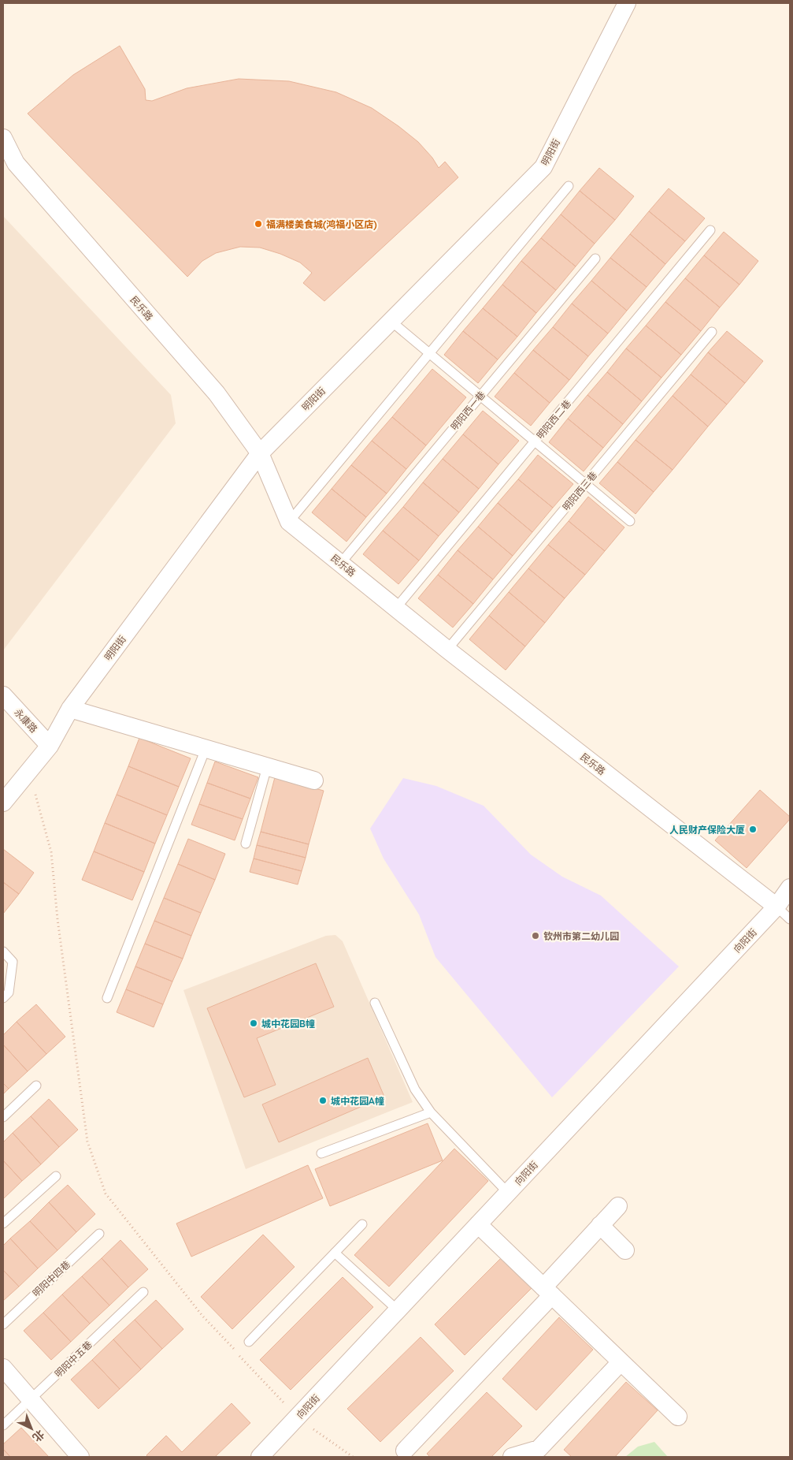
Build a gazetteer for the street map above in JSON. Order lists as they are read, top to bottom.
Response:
{
  "streets": {
    "street": [
      "明阳街",
      "民乐路",
      "永康路",
      "向阳街"
    ],
    "lane": [
      "明阳西一巷",
      "明阳西二巷",
      "明阳西三巷",
      "明阳中四巷",
      "明阳中五巷"
    ]
  },
  "crossings": [
    ["明阳街", "民乐路"],
    ["明阳街", "永康路"],
    ["民乐路", "明阳西一巷"],
    ["民乐路", "明阳西二巷"],
    ["民乐路", "明阳西三巷"],
    ["民乐路", "向阳街"]
  ],
  "places": [
    "福满楼美食城(鸿福小区店)",
    "人民财产保险大厦",
    "钦州市第二幼儿园",
    "城中花园B幢",
    "城中花园A幢"
  ],
  "north": "bottom right"
}
